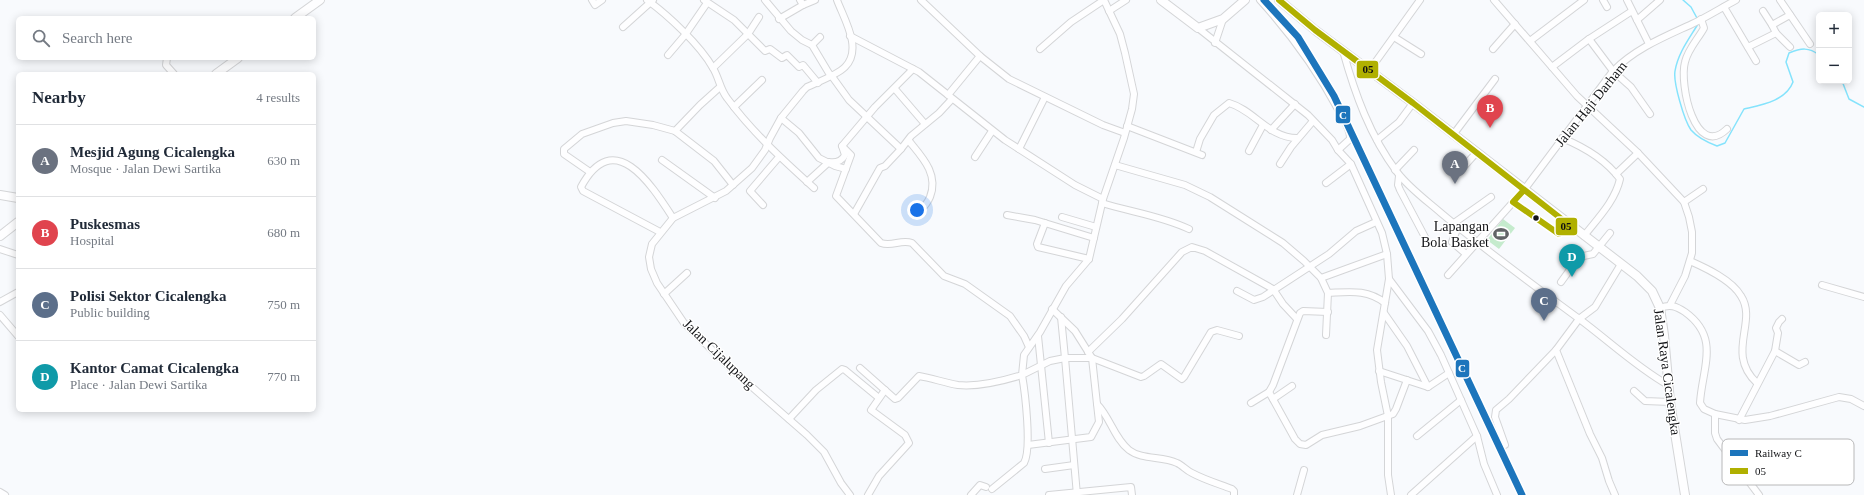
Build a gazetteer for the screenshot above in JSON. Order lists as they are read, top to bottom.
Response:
{
  "streets": {
    "main road": ["Jalan Raya Cicalengka"],
    "street": ["Jalan Haji Darham", "Jalan Cijalupang"]
  },
  "crossings": [
    ["Jalan Haji Darham", "Jalan Raya Cicalengka"]
  ],
  "places": {
    "sports": ["Lapangan Bola Basket"]
  },
  "lines": ["rail line C", "transit line 05"],
  "legend": ["Railway C", "05"],
  "page": {
    "map_buttons": ["+", "−"],
    "search": "Search here",
    "heading": ["Nearby", "4 results"],
    "pins": [
      "B",
      "A",
      "D",
      "C"
    ],
    "list": [
      {
        "mark": "A",
        "name": "Mesjid Agung Cicalengka",
        "note": "Mosque · Jalan Dewi Sartika",
        "value": "630 m"
      },
      {
        "mark": "B",
        "name": "Puskesmas",
        "note": "Hospital",
        "value": "680 m"
      },
      {
        "mark": "C",
        "name": "Polisi Sektor Cicalengka",
        "note": "Public building",
        "value": "750 m"
      },
      {
        "mark": "D",
        "name": "Kantor Camat Cicalengka",
        "note": "Place · Jalan Dewi Sartika",
        "value": "770 m"
      }
    ]
  }
}
